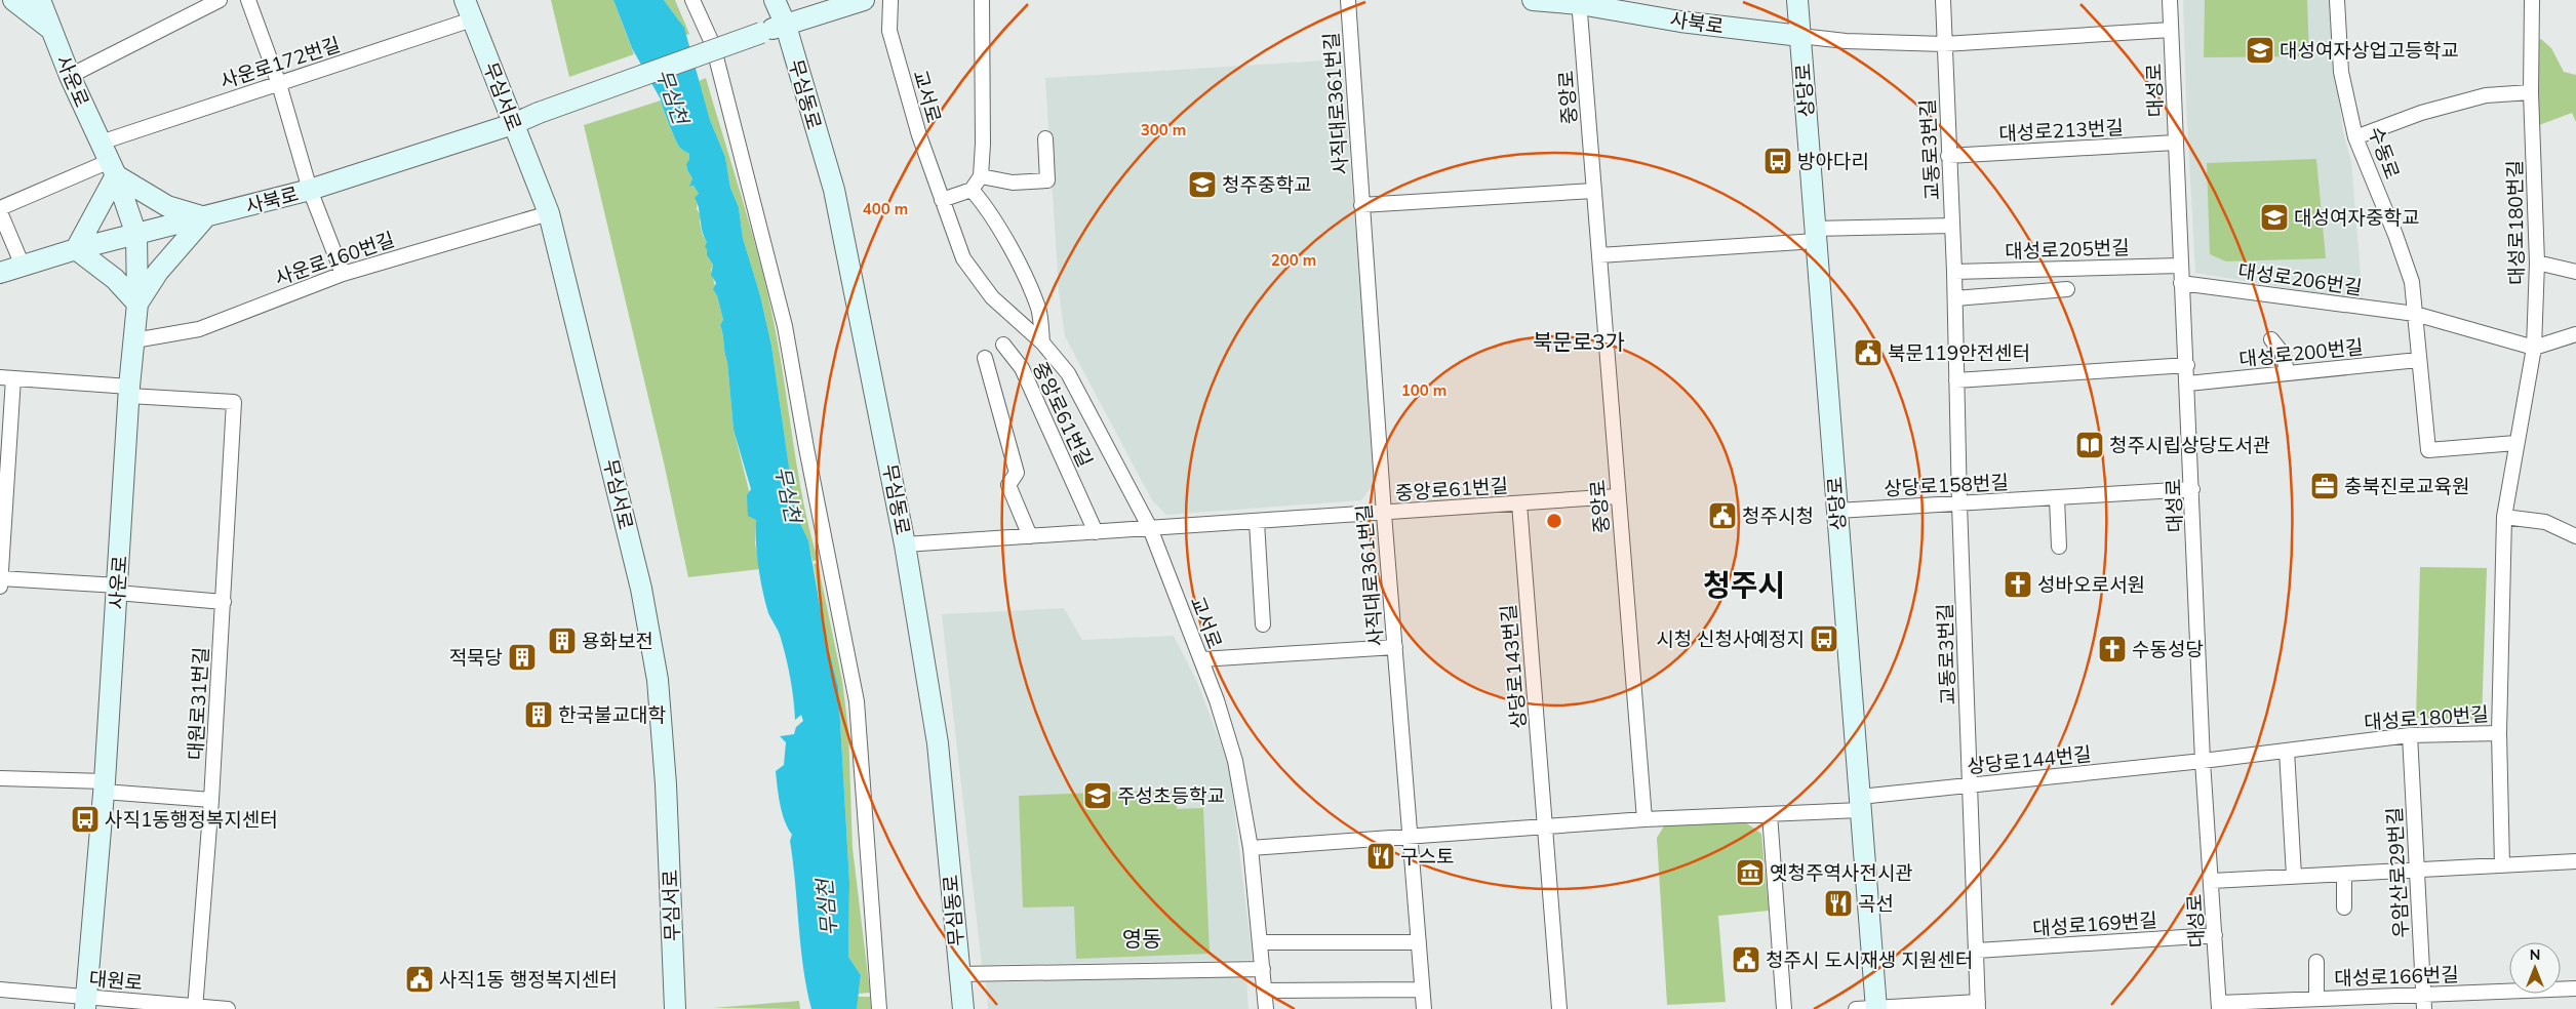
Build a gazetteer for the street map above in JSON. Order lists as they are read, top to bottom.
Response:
{
  "streets": {
    "street": [
      "사북로",
      "사운로172번길",
      "사운로",
      "상당로",
      "대성로",
      "무심동로",
      "무심서로",
      "교서로",
      "중앙로",
      "사직대로361번길",
      "대성로213번길",
      "교동로3번길",
      "수동로",
      "대성로180번길",
      "대성로205번길",
      "사운로160번길",
      "대성로206번길",
      "대성로200번길",
      "중앙로61번길",
      "상당로158번길",
      "상당로143번길",
      "대원로31번길",
      "상당로144번길",
      "우암산로29번길",
      "대성로169번길",
      "대성로166번길",
      "대원로"
    ]
  },
  "crossings": [
    ["사북로", "사운로"],
    ["사북로", "상당로"],
    ["사북로", "무심동로"],
    ["사북로", "무심서로"],
    ["사북로", "중앙로"],
    ["사운로172번길", "사운로"],
    ["사운로172번길", "무심서로"],
    ["사운로", "사운로160번길"],
    ["사운로", "대원로31번길"],
    ["사운로", "대원로"],
    ["상당로", "교동로3번길"],
    ["상당로", "상당로158번길"],
    ["상당로", "상당로144번길"],
    ["대성로", "대성로213번길"],
    ["대성로", "대성로180번길"],
    ["대성로", "대성로205번길"],
    ["대성로", "대성로206번길"],
    ["대성로", "대성로200번길"],
    ["대성로", "상당로158번길"],
    ["대성로", "상당로144번길"],
    ["대성로", "대성로169번길"],
    ["대성로", "대성로166번길"],
    ["무심동로", "중앙로61번길"],
    ["무심서로", "사운로160번길"],
    ["교서로", "중앙로61번길"],
    ["중앙로", "중앙로61번길"],
    ["사직대로361번길", "중앙로61번길"],
    ["대성로213번길", "교동로3번길"],
    ["교동로3번길", "대성로205번길"],
    ["교동로3번길", "상당로158번길"],
    ["교동로3번길", "상당로144번길"],
    ["교동로3번길", "대성로169번길"],
    ["수동로", "대성로206번길"],
    ["대성로180번길", "대성로206번길"],
    ["대성로180번길", "상당로144번길"],
    ["대성로180번길", "우암산로29번길"],
    ["중앙로61번길", "상당로143번길"],
    ["대원로31번길", "대원로"],
    ["우암산로29번길", "대성로166번길"]
  ],
  "districts": ["북문로3가", "청주시", "영동"],
  "water": ["무심천"],
  "places": {
    "school or university": [
      "대성여자상업고등학교",
      "청주중학교",
      "대성여자중학교",
      "주성초등학교"
    ],
    "bus stop": ["방아다리", "시청 신청사예정지", "사직1동행정복지센터"],
    "public building": [
      "북문119안전센터",
      "청주시청",
      "청주시 도시재생 지원센터",
      "사직1동 행정복지센터"
    ],
    "library": ["청주시립상당도서관"],
    "office": ["충북진로교육원"],
    "church": ["성바오로서원", "수동성당"],
    "building": ["용화보전", "적묵당", "한국불교대학"],
    "restaurant": ["구스토", "곡선"],
    "museum": ["옛청주역사전시관"]
  },
  "north": "top",
  "rings": [
    "300 m",
    "400 m",
    "200 m",
    "100 m"
  ]
}
